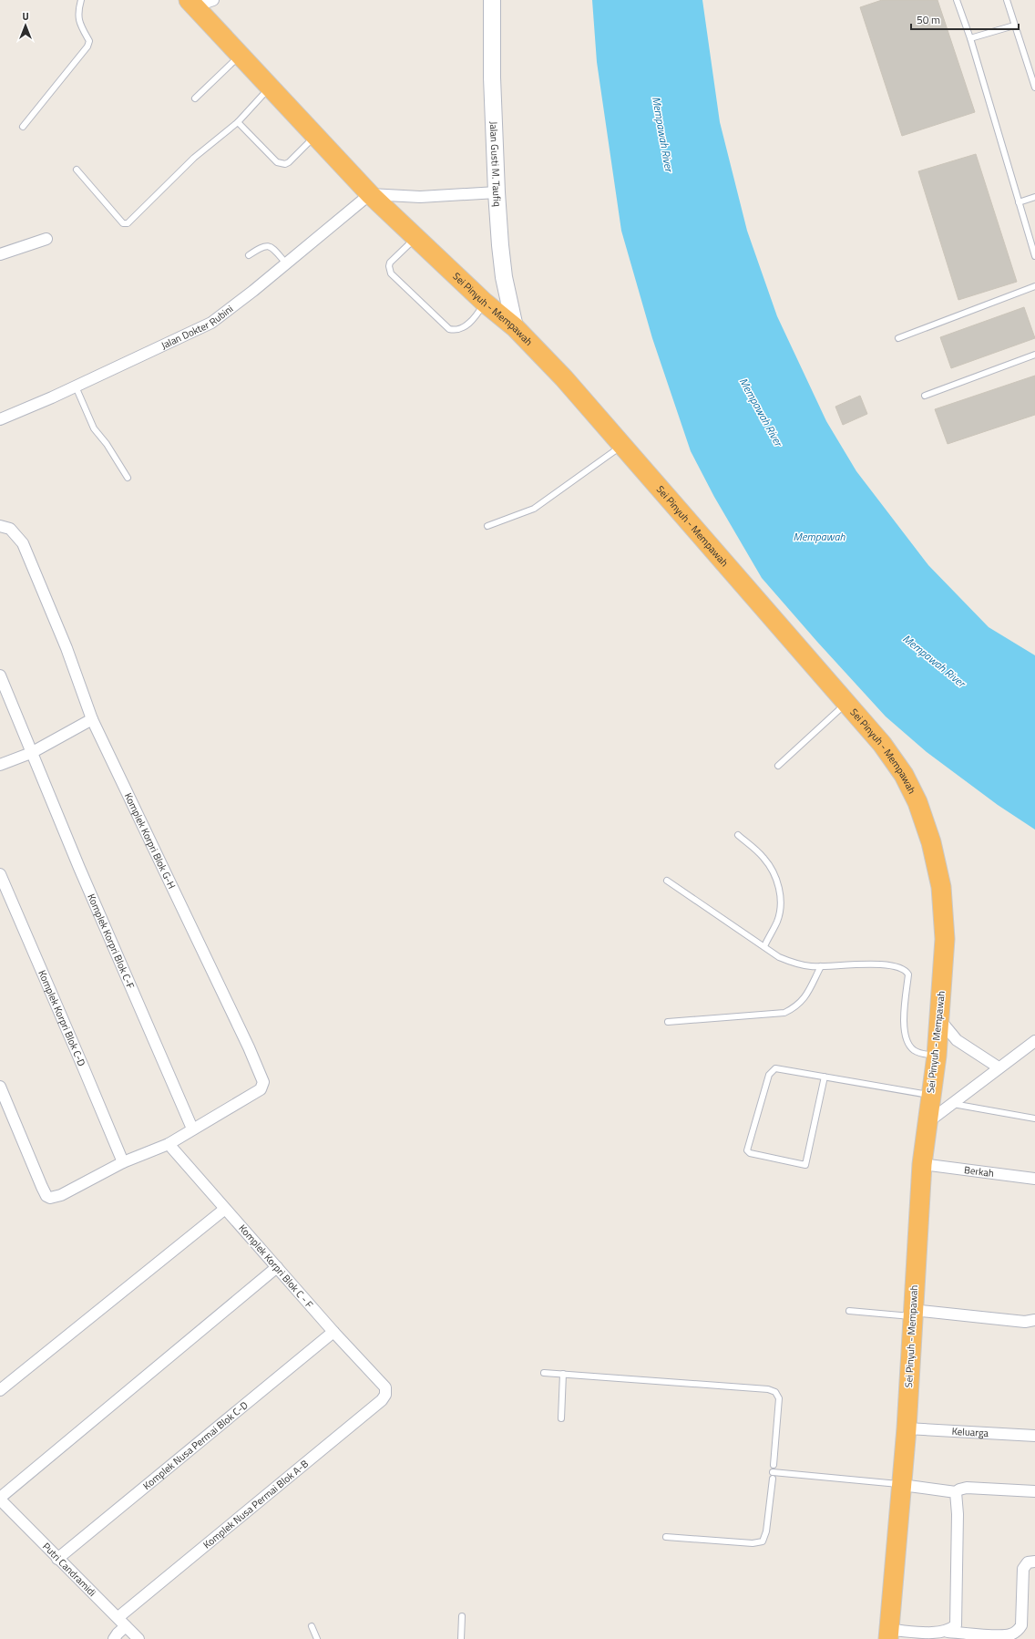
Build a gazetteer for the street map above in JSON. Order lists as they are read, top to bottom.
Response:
{
  "streets": {
    "highway": ["Sei Pinyuh - Mempawah"],
    "main road": ["Jalan Gusti M. Taufiq"],
    "street": [
      "Jalan Dokter Rubini",
      "Komplek Korpri Blok G-H",
      "Komplek Korpri Blok C-F",
      "Komplek Korpri Blok C-D",
      "Berkah",
      "Komplek Korpri Blok C - F",
      "Keluarga",
      "Komplek Nusa Permai Blok C-D",
      "Komplek Nusa Permai Blok A-B",
      "Putri Candramidi"
    ]
  },
  "crossings": [
    ["Jalan Gusti M. Taufiq", "Sei Pinyuh - Mempawah"],
    ["Sei Pinyuh - Mempawah", "Jalan Dokter Rubini"],
    ["Sei Pinyuh - Mempawah", "Berkah"],
    ["Sei Pinyuh - Mempawah", "Keluarga"],
    ["Komplek Korpri Blok G-H", "Komplek Korpri Blok C-F"],
    ["Komplek Korpri Blok G-H", "Komplek Korpri Blok C-D"],
    ["Komplek Korpri Blok G-H", "Komplek Korpri Blok C - F"],
    ["Komplek Korpri Blok C - F", "Komplek Nusa Permai Blok C-D"],
    ["Komplek Korpri Blok C - F", "Komplek Nusa Permai Blok A-B"],
    ["Komplek Nusa Permai Blok C-D", "Putri Candramidi"],
    ["Komplek Nusa Permai Blok A-B", "Putri Candramidi"]
  ],
  "water": ["Mempawah River", "Mempawah"],
  "scale_bar": "50 m",
  "north": "top"
}
